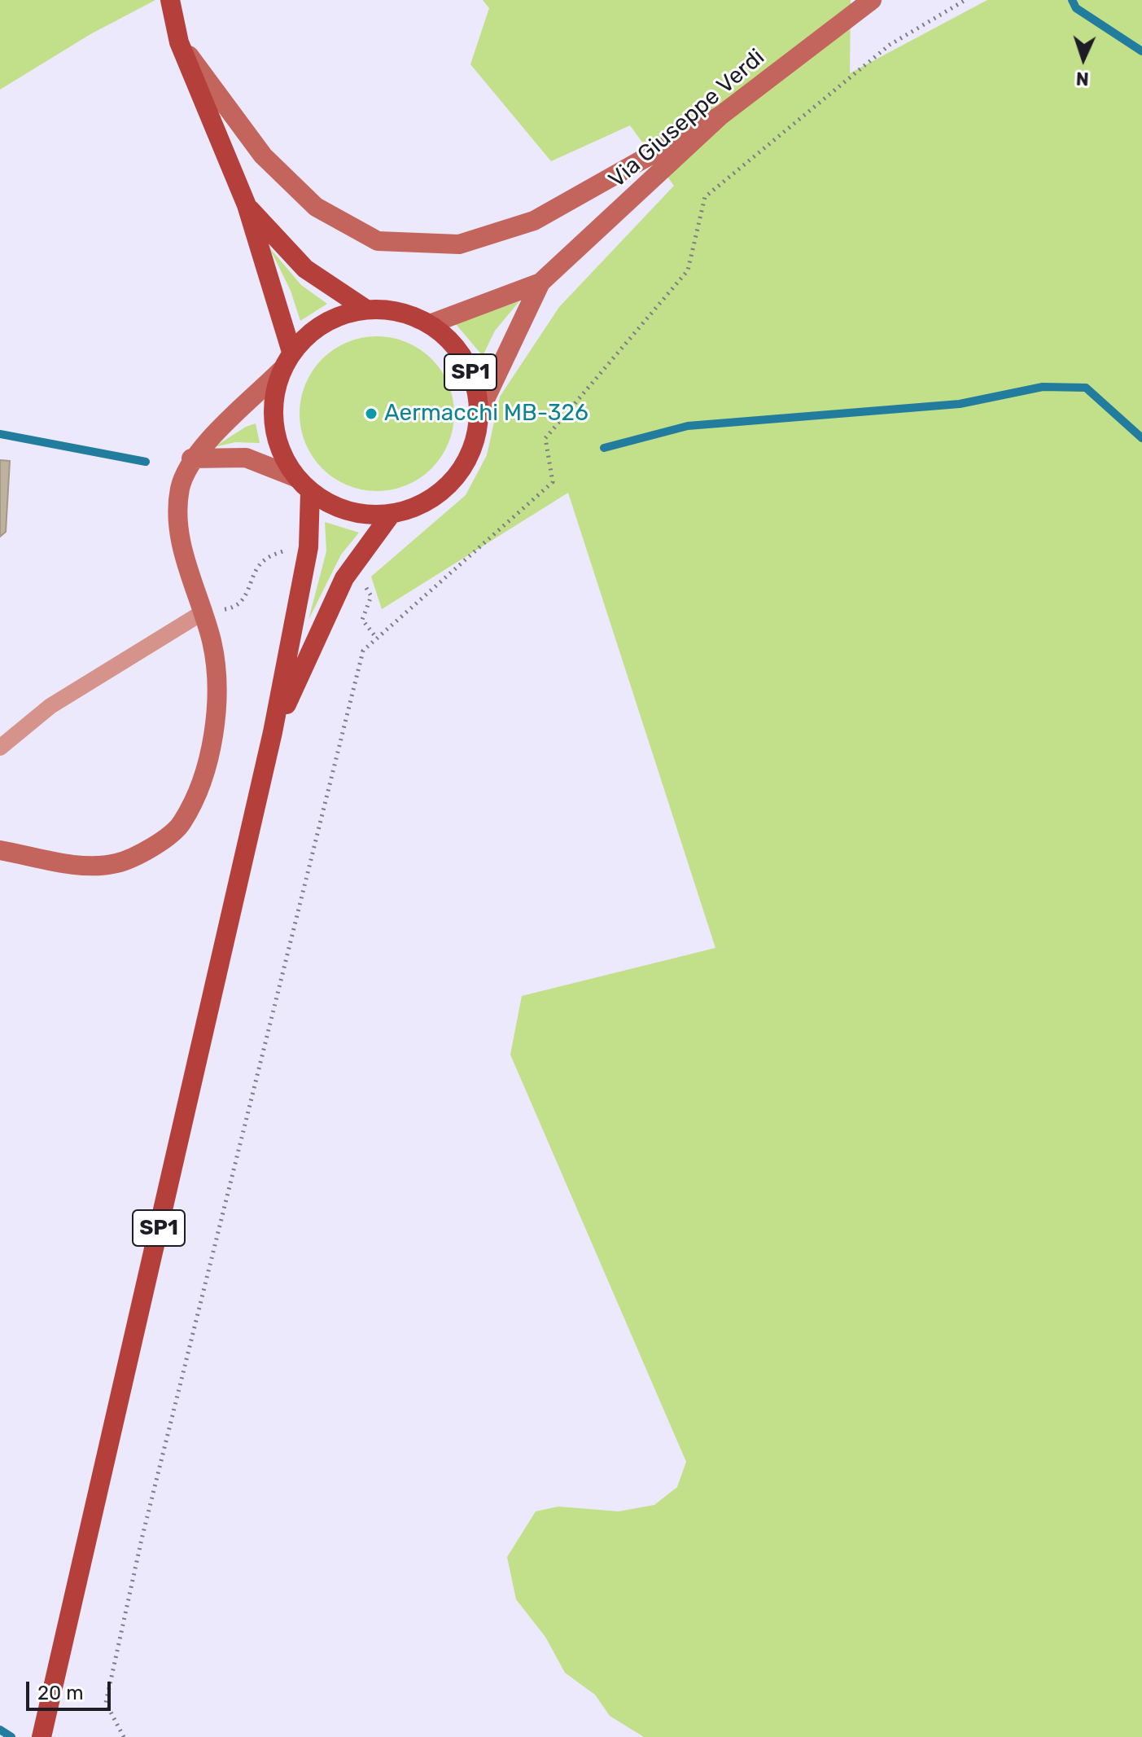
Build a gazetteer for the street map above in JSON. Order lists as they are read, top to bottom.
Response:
{
  "streets": {
    "main road": ["Via Giuseppe Verdi", "SP1"]
  },
  "crossings": [
    ["Via Giuseppe Verdi", "SP1"]
  ],
  "places": ["Aermacchi MB-326"],
  "scale_bar": "20 m",
  "north": "bottom"
}
